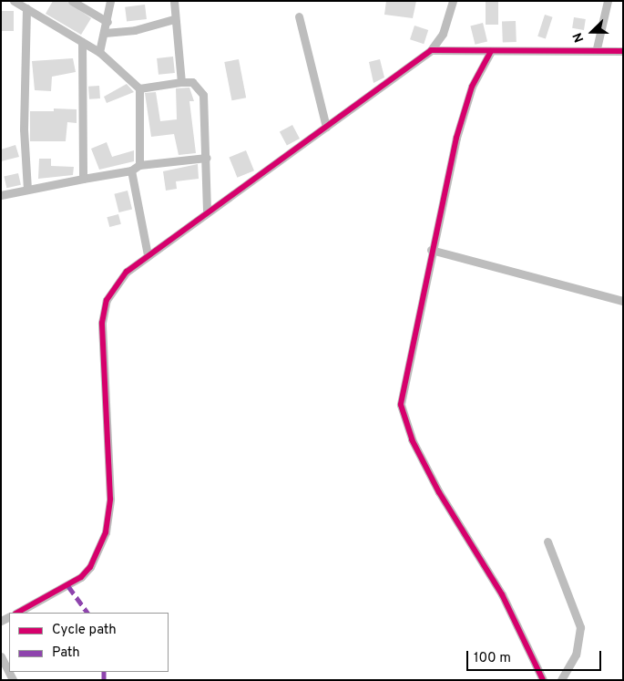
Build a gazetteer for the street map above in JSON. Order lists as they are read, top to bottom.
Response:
{
  "legend": ["Cycle path", "Path"],
  "scale_bar": "100 m",
  "north": "left"
}
